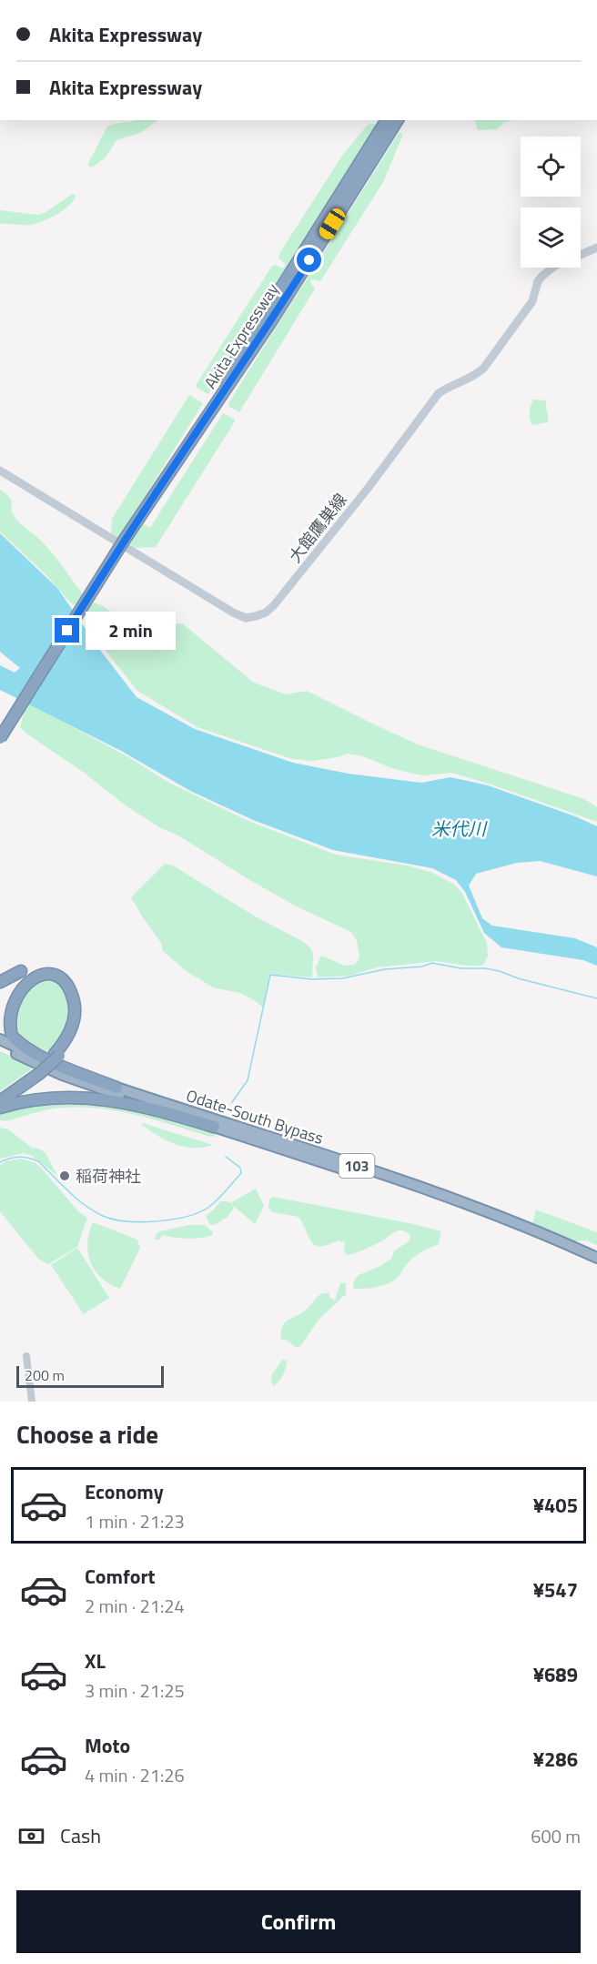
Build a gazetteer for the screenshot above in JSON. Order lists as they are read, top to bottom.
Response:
{
  "streets": {
    "highway": ["Akita Expressway", "Odate-South Bypass", "103"],
    "main road": ["大館鷹巣線"]
  },
  "water": ["米代川"],
  "places": ["稲荷神社"],
  "scale_bar": "200 m",
  "page": {
    "banner": ["Akita Expressway", "Akita Expressway"],
    "bubble": "2 min",
    "scale": "200 m",
    "heading": "Choose a ride",
    "list": [
      {
        "name": "Economy",
        "note": "1 min · 21:23",
        "value": "¥405"
      },
      {
        "name": "Comfort",
        "note": "2 min · 21:24",
        "value": "¥547"
      },
      {
        "name": "XL",
        "note": "3 min · 21:25",
        "value": "¥689"
      },
      {
        "name": "Moto",
        "note": "4 min · 21:26",
        "value": "¥286"
      }
    ],
    "pay": ["Cash", "600 m"],
    "buttons": "Confirm"
  }
}
